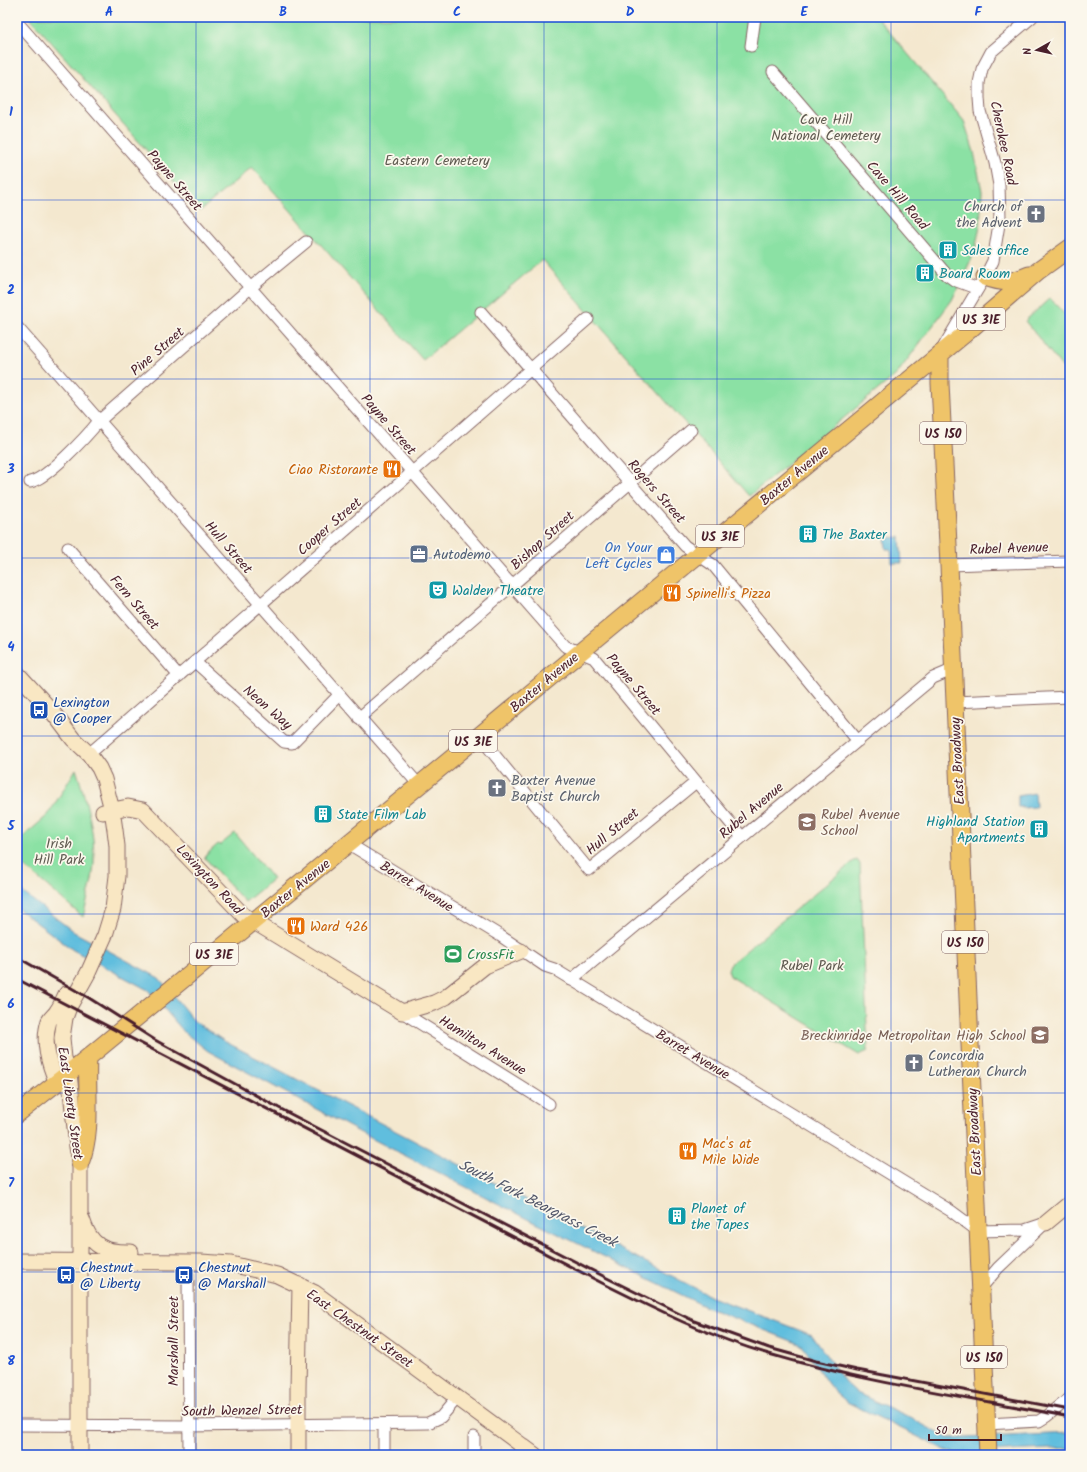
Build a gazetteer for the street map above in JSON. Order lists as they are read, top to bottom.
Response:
{
  "streets": {
    "main road": [
      "US 31E",
      "US 150",
      "Baxter Avenue",
      "East Broadway",
      "Lexington Road",
      "East Liberty Street",
      "East Chestnut Street"
    ],
    "street": [
      "Cherokee Road",
      "Payne Street",
      "Cave Hill Road",
      "Pine Street",
      "Rogers Street",
      "Cooper Street",
      "Bishop Street",
      "Hull Street",
      "Rubel Avenue",
      "Fern Street",
      "Neon Way",
      "Barret Avenue",
      "Hamilton Avenue",
      "Marshall Street",
      "South Wenzel Street"
    ]
  },
  "crossings": [
    ["Cherokee Road", "Cave Hill Road"],
    ["Cherokee Road", "Baxter Avenue"],
    ["Cherokee Road", "East Broadway"],
    ["Payne Street", "Pine Street"],
    ["Payne Street", "Baxter Avenue"],
    ["Payne Street", "Cooper Street"],
    ["Payne Street", "Bishop Street"],
    ["Payne Street", "Hull Street"],
    ["Payne Street", "Rubel Avenue"],
    ["Pine Street", "Hull Street"],
    ["Baxter Avenue", "Rogers Street"],
    ["Baxter Avenue", "Hull Street"],
    ["Baxter Avenue", "East Broadway"],
    ["Baxter Avenue", "Lexington Road"],
    ["Baxter Avenue", "Barret Avenue"],
    ["Baxter Avenue", "East Liberty Street"],
    ["Rogers Street", "Cooper Street"],
    ["Rogers Street", "Bishop Street"],
    ["Rogers Street", "Rubel Avenue"],
    ["Cooper Street", "Hull Street"],
    ["Cooper Street", "Fern Street"],
    ["Cooper Street", "Neon Way"],
    ["Bishop Street", "Hull Street"],
    ["Hull Street", "Neon Way"],
    ["Rubel Avenue", "East Broadway"],
    ["Rubel Avenue", "Barret Avenue"],
    ["East Broadway", "Barret Avenue"],
    ["Lexington Road", "Hamilton Avenue"],
    ["Lexington Road", "East Liberty Street"],
    ["East Liberty Street", "East Chestnut Street"],
    ["East Liberty Street", "South Wenzel Street"],
    ["East Chestnut Street", "South Wenzel Street"],
    ["Marshall Street", "South Wenzel Street"]
  ],
  "water": ["South Fork Beargrass Creek"],
  "parks": [
    "Cave Hill National Cemetery",
    "Eastern Cemetery",
    "Irish Hill Park",
    "Rubel Park"
  ],
  "places": {
    "church": ["Church of the Advent", "Baxter Avenue Baptist Church", "Concordia Lutheran Church"],
    "building": [
      "Sales office",
      "Board Room",
      "The Baxter",
      "State Film Lab",
      "Highland Station Apartments",
      "Planet of the Tapes"
    ],
    "restaurant": [
      "Ciao Ristorante",
      "Spinelli's Pizza",
      "Ward 426",
      "Mac's at Mile Wide"
    ],
    "office": ["Autodemo"],
    "shop": ["On Your Left Cycles"],
    "theatre": ["Walden Theatre"],
    "bus stop": ["Lexington @ Cooper", "Chestnut @ Liberty", "Chestnut @ Marshall"],
    "school or university": ["Rubel Avenue School", "Breckinridge Metropolitan High School"],
    "sports": ["CrossFit"]
  },
  "scale_bar": "50 m",
  "north": "left",
  "grid": {
    "columns": [
      "A",
      "B",
      "C",
      "D",
      "E",
      "F"
    ],
    "rows": [
      "1",
      "2",
      "3",
      "4",
      "5",
      "6",
      "7",
      "8"
    ]
  }
}
